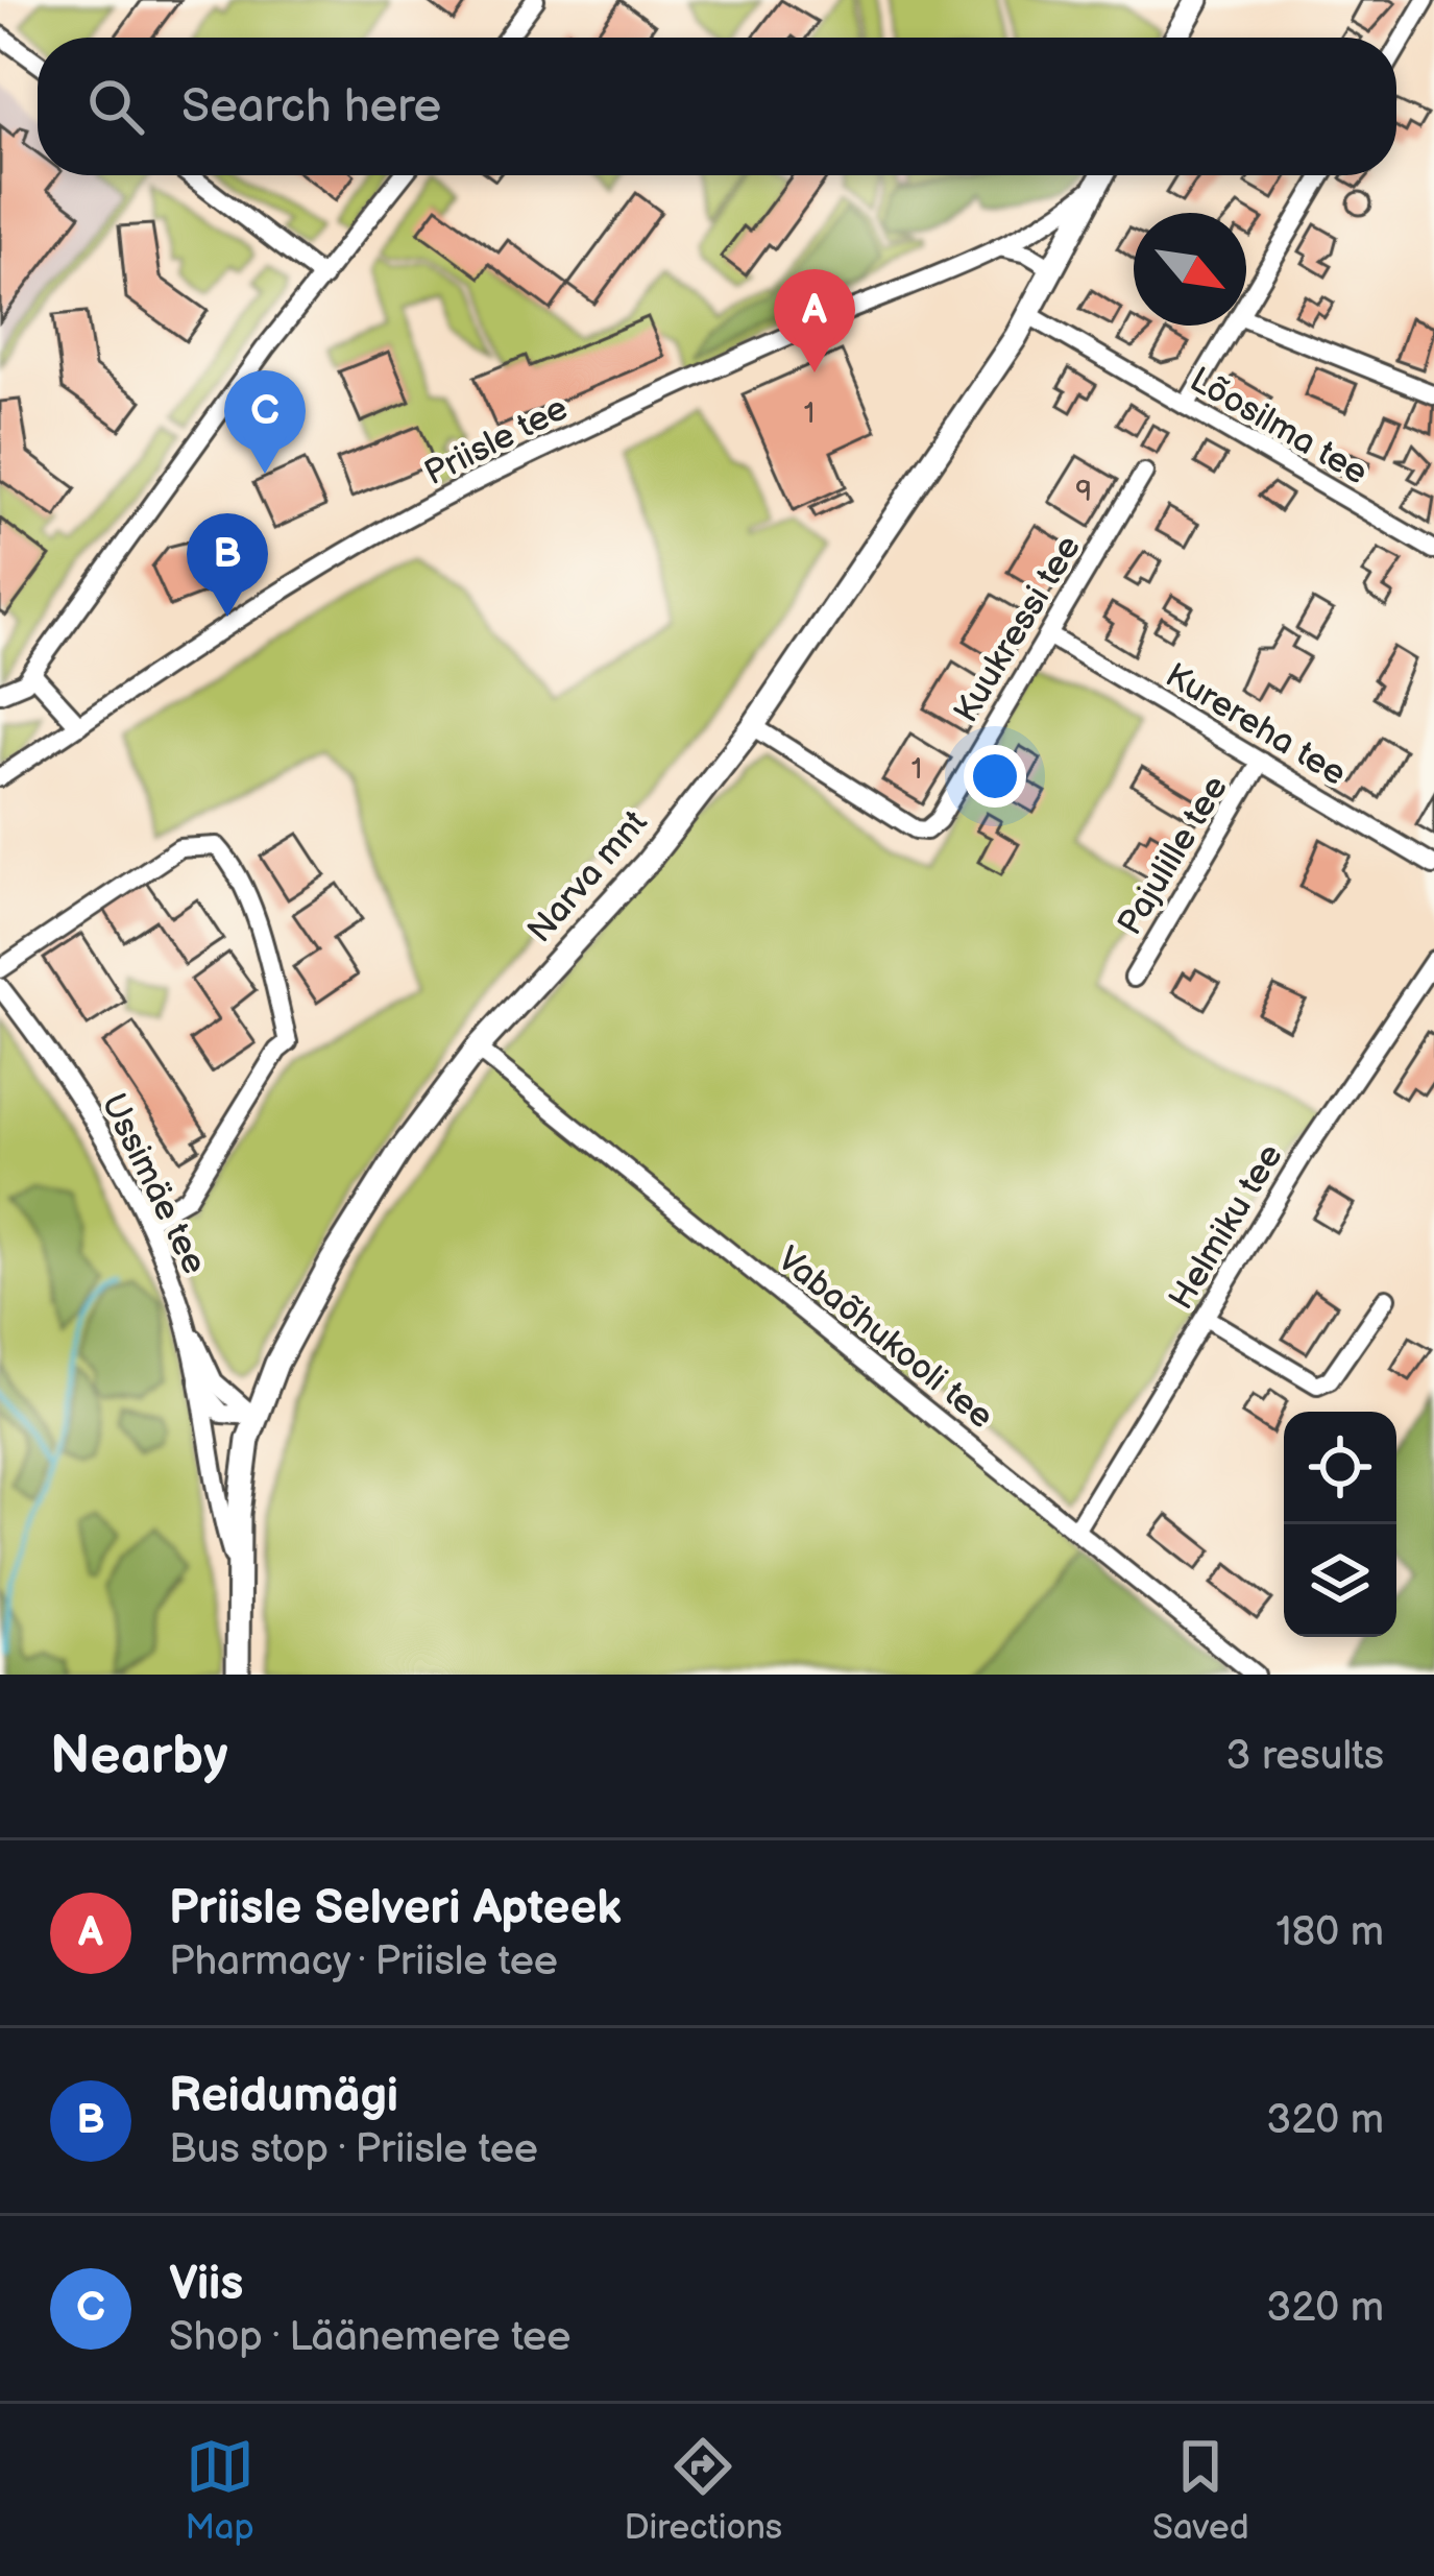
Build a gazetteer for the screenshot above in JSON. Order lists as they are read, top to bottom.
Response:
{
  "streets": {
    "main road": ["Narva mnt"],
    "street": [
      "Lõosilma tee",
      "Priisle tee",
      "Kuukressi tee",
      "Kurereha tee",
      "Pajulille tee",
      "Ussimäe tee",
      "Helmiku tee",
      "Vabaõhukooli tee"
    ]
  },
  "crossings": [
    ["Lõosilma tee", "Narva mnt"],
    ["Priisle tee", "Narva mnt"],
    ["Kuukressi tee", "Kurereha tee"],
    ["Kuukressi tee", "Narva mnt"],
    ["Kurereha tee", "Pajulille tee"],
    ["Narva mnt", "Ussimäe tee"],
    ["Narva mnt", "Vabaõhukooli tee"],
    ["Helmiku tee", "Vabaõhukooli tee"]
  ],
  "house_numbers": ["1", "9", "1"],
  "north": "bottom right",
  "page": {
    "search": "Search here",
    "pins": ["A", "C", "B"],
    "heading": ["Nearby", "3 results"],
    "list": [
      {
        "mark": "A",
        "name": "Priisle Selveri Apteek",
        "note": "Pharmacy · Priisle tee",
        "value": "180 m"
      },
      {
        "mark": "B",
        "name": "Reidumägi",
        "note": "Bus stop · Priisle tee",
        "value": "320 m"
      },
      {
        "mark": "C",
        "name": "Viis",
        "note": "Shop · Läänemere tee",
        "value": "320 m"
      }
    ],
    "nav": ["Map", "Directions", "Saved"]
  }
}
